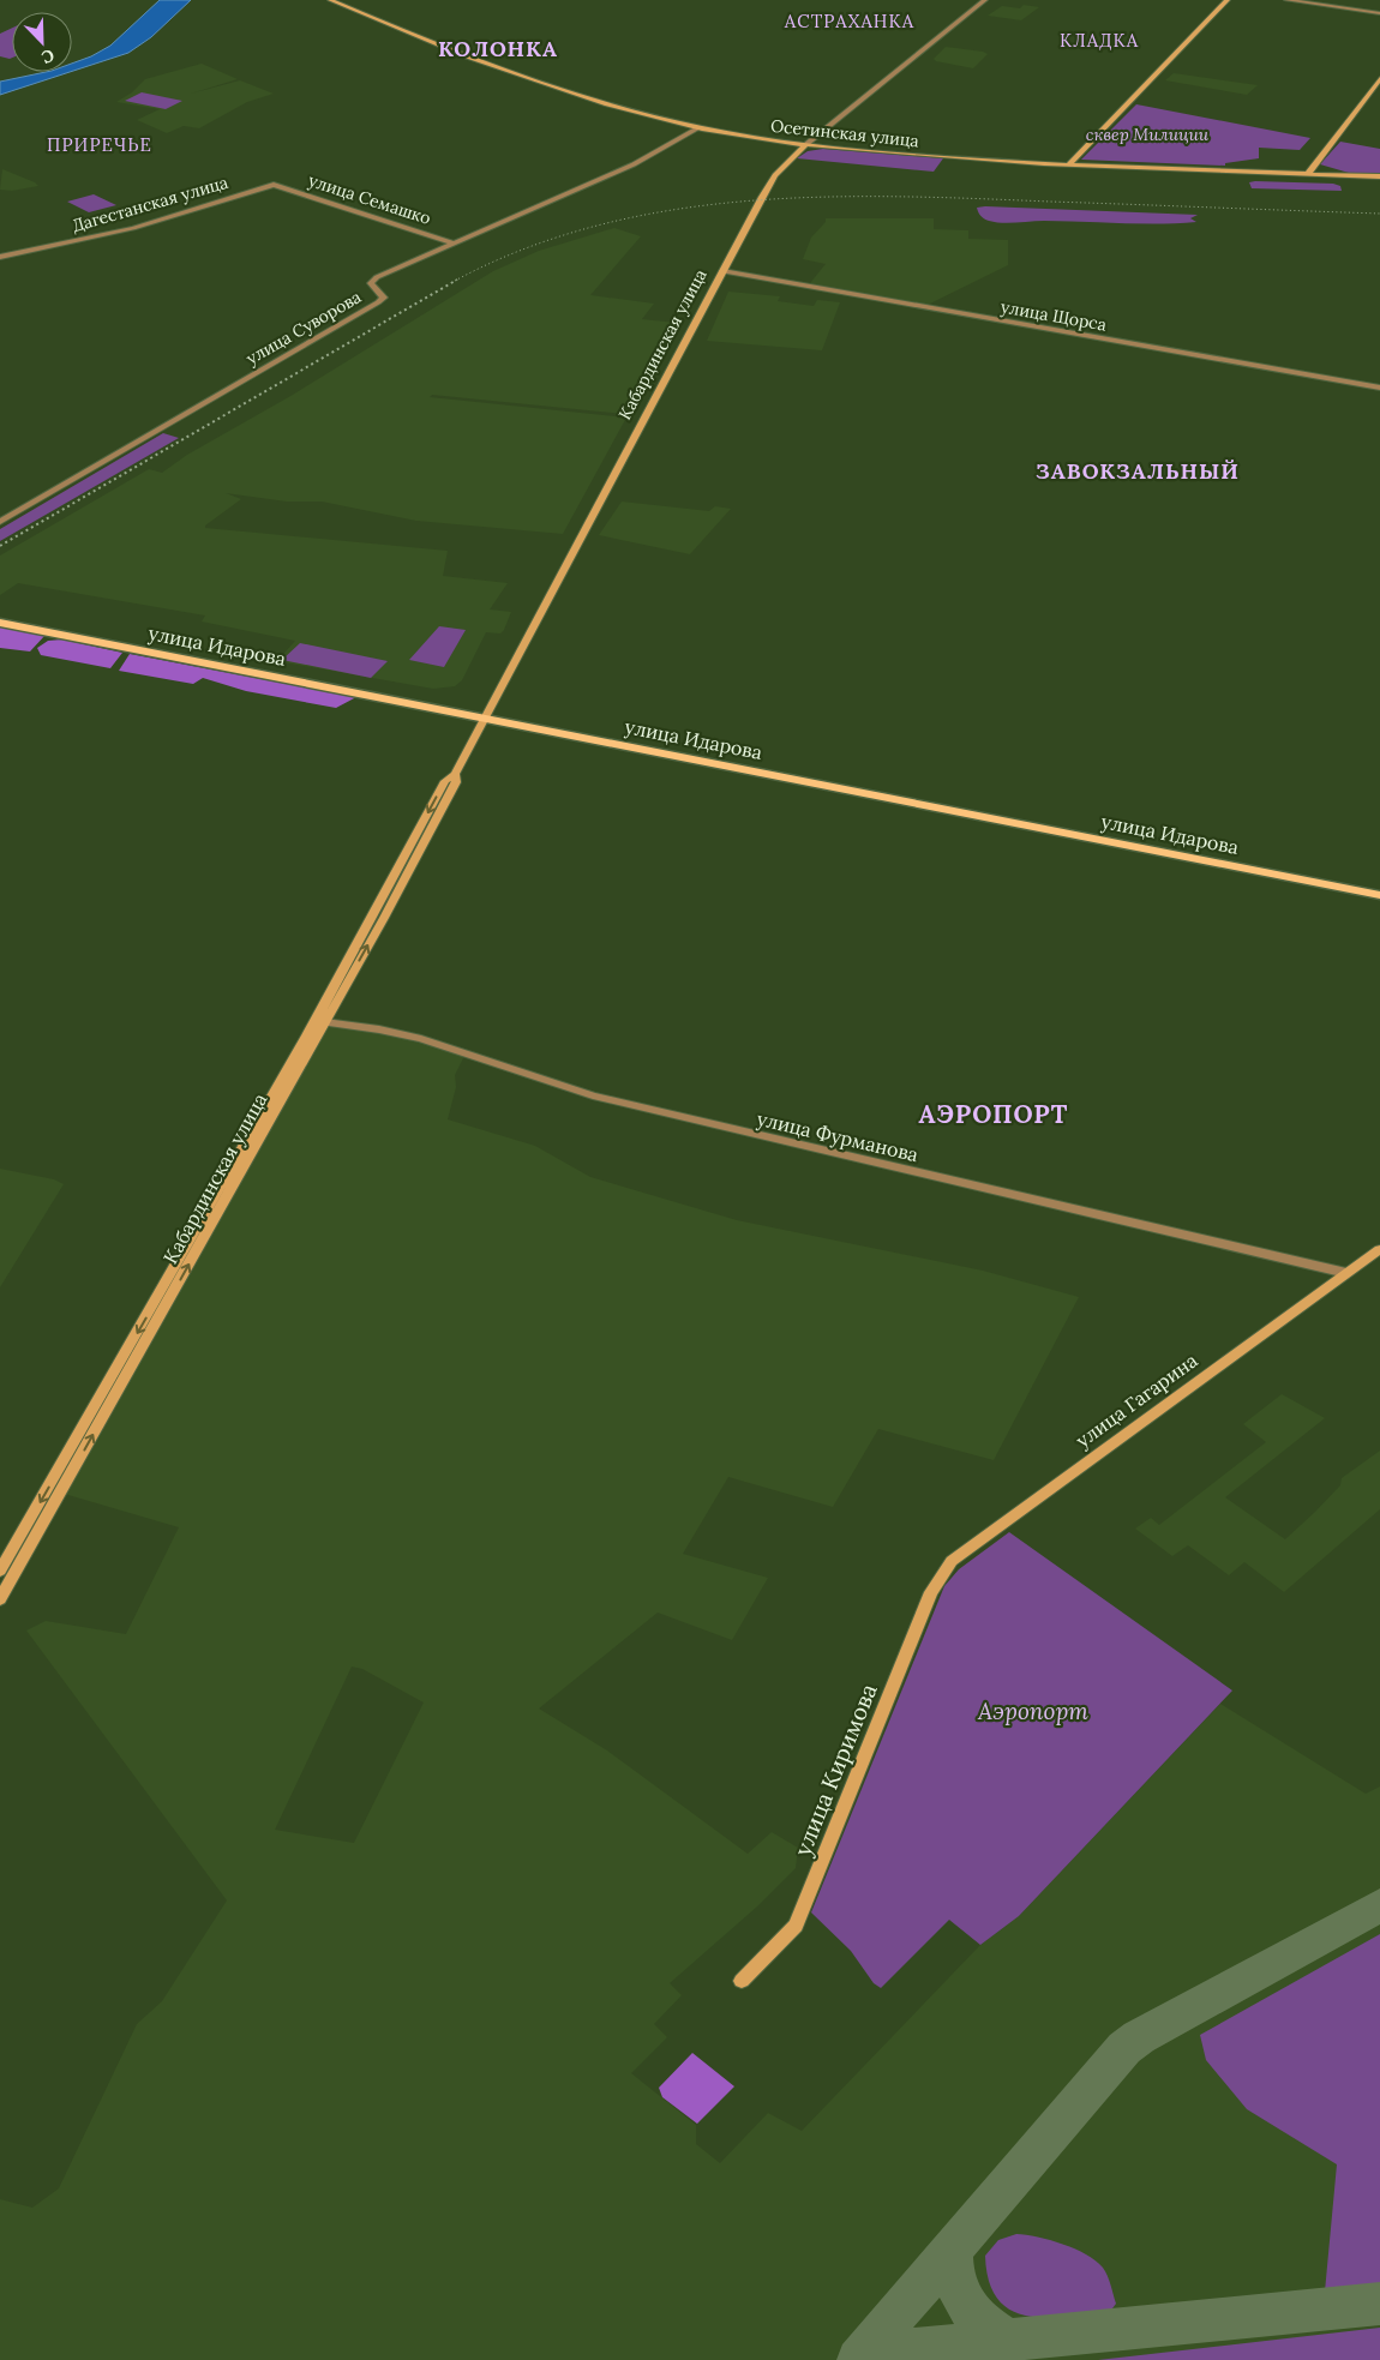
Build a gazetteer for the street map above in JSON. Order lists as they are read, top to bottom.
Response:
{
  "streets": {
    "main road": [
      "Осетинская улица",
      "Кабардинская улица",
      "улица Идарова",
      "улица Гагарина",
      "улица Киримова"
    ],
    "street": [
      "улица Семашко",
      "Дагестанская улица",
      "улица Щорса",
      "улица Суворова",
      "улица Фурманова"
    ]
  },
  "crossings": [
    ["Осетинская улица", "улица Суворова"],
    ["Осетинская улица", "Кабардинская улица"],
    ["улица Семашко", "Дагестанская улица"],
    ["улица Семашко", "улица Суворова"],
    ["улица Щорса", "Кабардинская улица"],
    ["Кабардинская улица", "улица Идарова"],
    ["Кабардинская улица", "улица Фурманова"],
    ["улица Фурманова", "улица Гагарина"],
    ["улица Гагарина", "улица Киримова"]
  ],
  "districts": [
    "АСТРАХАНКА",
    "КЛАДКА",
    "КОЛОНКА",
    "ПРИРЕЧЬЕ",
    "ЗАВОКЗАЛЬНЫЙ",
    "АЭРОПОРТ"
  ],
  "parks": ["сквер Милиции", "Аэропорт"],
  "north": "bottom right"
}
